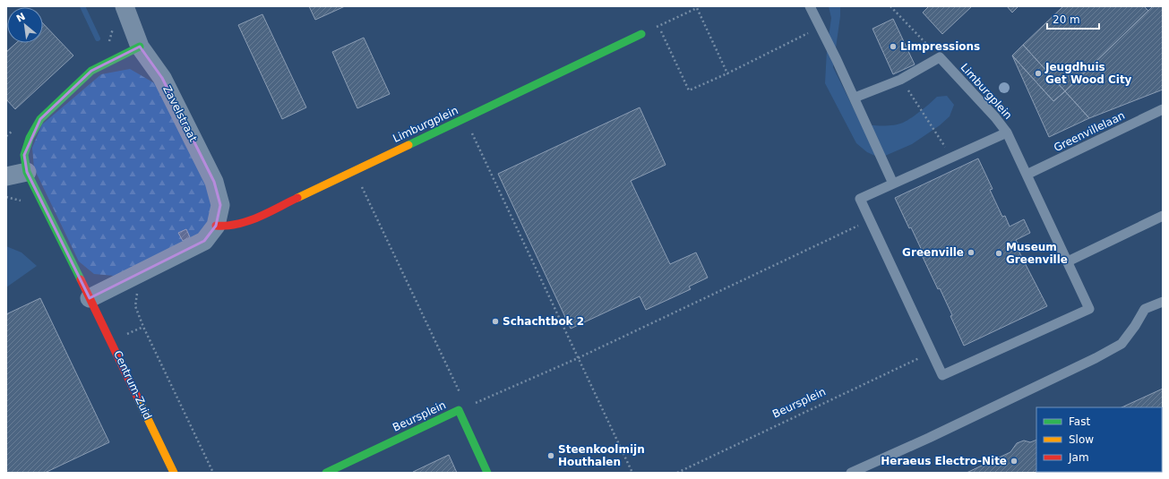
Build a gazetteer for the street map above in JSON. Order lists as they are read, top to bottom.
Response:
{
  "streets": {
    "street": [
      "Limburgplein",
      "Zavelstraat",
      "Centrum-Zuid",
      "Beursplein"
    ],
    "lane": ["Greenvillelaan"]
  },
  "crossings": [
    ["Limburgplein", "Zavelstraat"],
    ["Zavelstraat", "Centrum-Zuid"]
  ],
  "places": [
    "Limpressions",
    "Jeugdhuis Get Wood City",
    "Greenville",
    "Museum Greenville",
    "Schachtbok 2",
    "Steenkoolmijn Houthalen",
    "Heraeus Electro-Nite"
  ],
  "legend": ["Fast", "Slow", "Jam"],
  "scale_bar": "20 m",
  "north": "top left"
}
